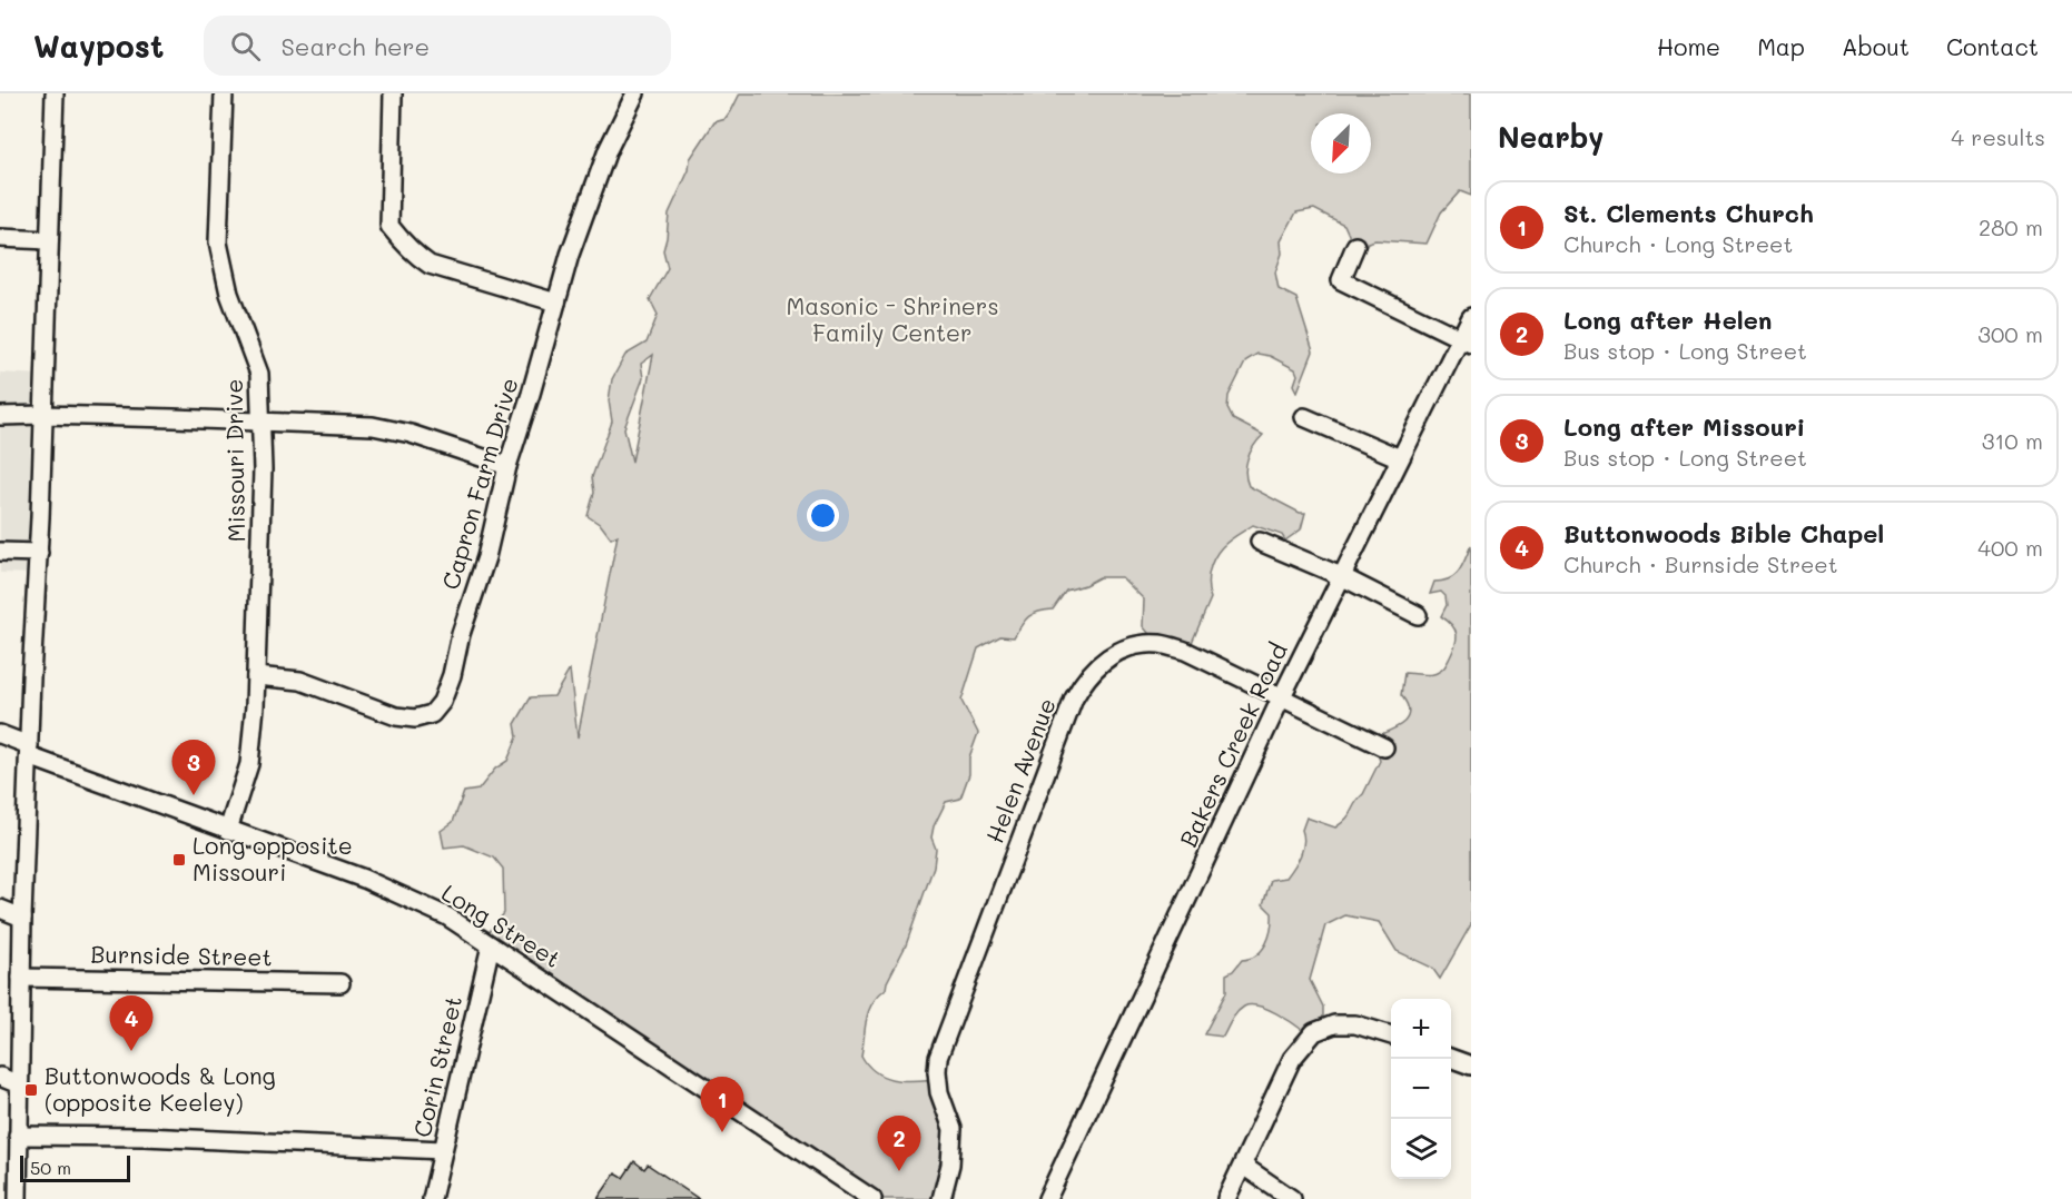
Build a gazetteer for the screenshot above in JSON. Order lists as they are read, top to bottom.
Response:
{
  "streets": {
    "street": [
      "Missouri Drive",
      "Capron Farm Drive",
      "Bakers Creek Road",
      "Helen Avenue",
      "Long Street",
      "Burnside Street",
      "Corin Street"
    ]
  },
  "crossings": [
    ["Missouri Drive", "Capron Farm Drive"],
    ["Missouri Drive", "Long Street"],
    ["Bakers Creek Road", "Helen Avenue"],
    ["Long Street", "Corin Street"]
  ],
  "parks": ["Masonic - Shriners Family Center"],
  "places": {
    "transit": ["Long opposite Missouri", "Buttonwoods & Long (opposite Keeley)"]
  },
  "scale_bar": "50 m",
  "north": "bottom left",
  "page": {
    "header": "Waypost",
    "search": "Search here",
    "nav": [
      "Home",
      "Map",
      "About",
      "Contact"
    ],
    "heading": ["Nearby", "4 results"],
    "list": [
      {
        "mark": "1",
        "name": "St. Clements Church",
        "note": "Church · Long Street",
        "value": "280 m"
      },
      {
        "mark": "2",
        "name": "Long after Helen",
        "note": "Bus stop · Long Street",
        "value": "300 m"
      },
      {
        "mark": "3",
        "name": "Long after Missouri",
        "note": "Bus stop · Long Street",
        "value": "310 m"
      },
      {
        "mark": "4",
        "name": "Buttonwoods Bible Chapel",
        "note": "Church · Burnside Street",
        "value": "400 m"
      }
    ],
    "pins": [
      "3",
      "4",
      "1",
      "2"
    ],
    "map_buttons": ["+", "−"],
    "scale": "50 m"
  }
}
